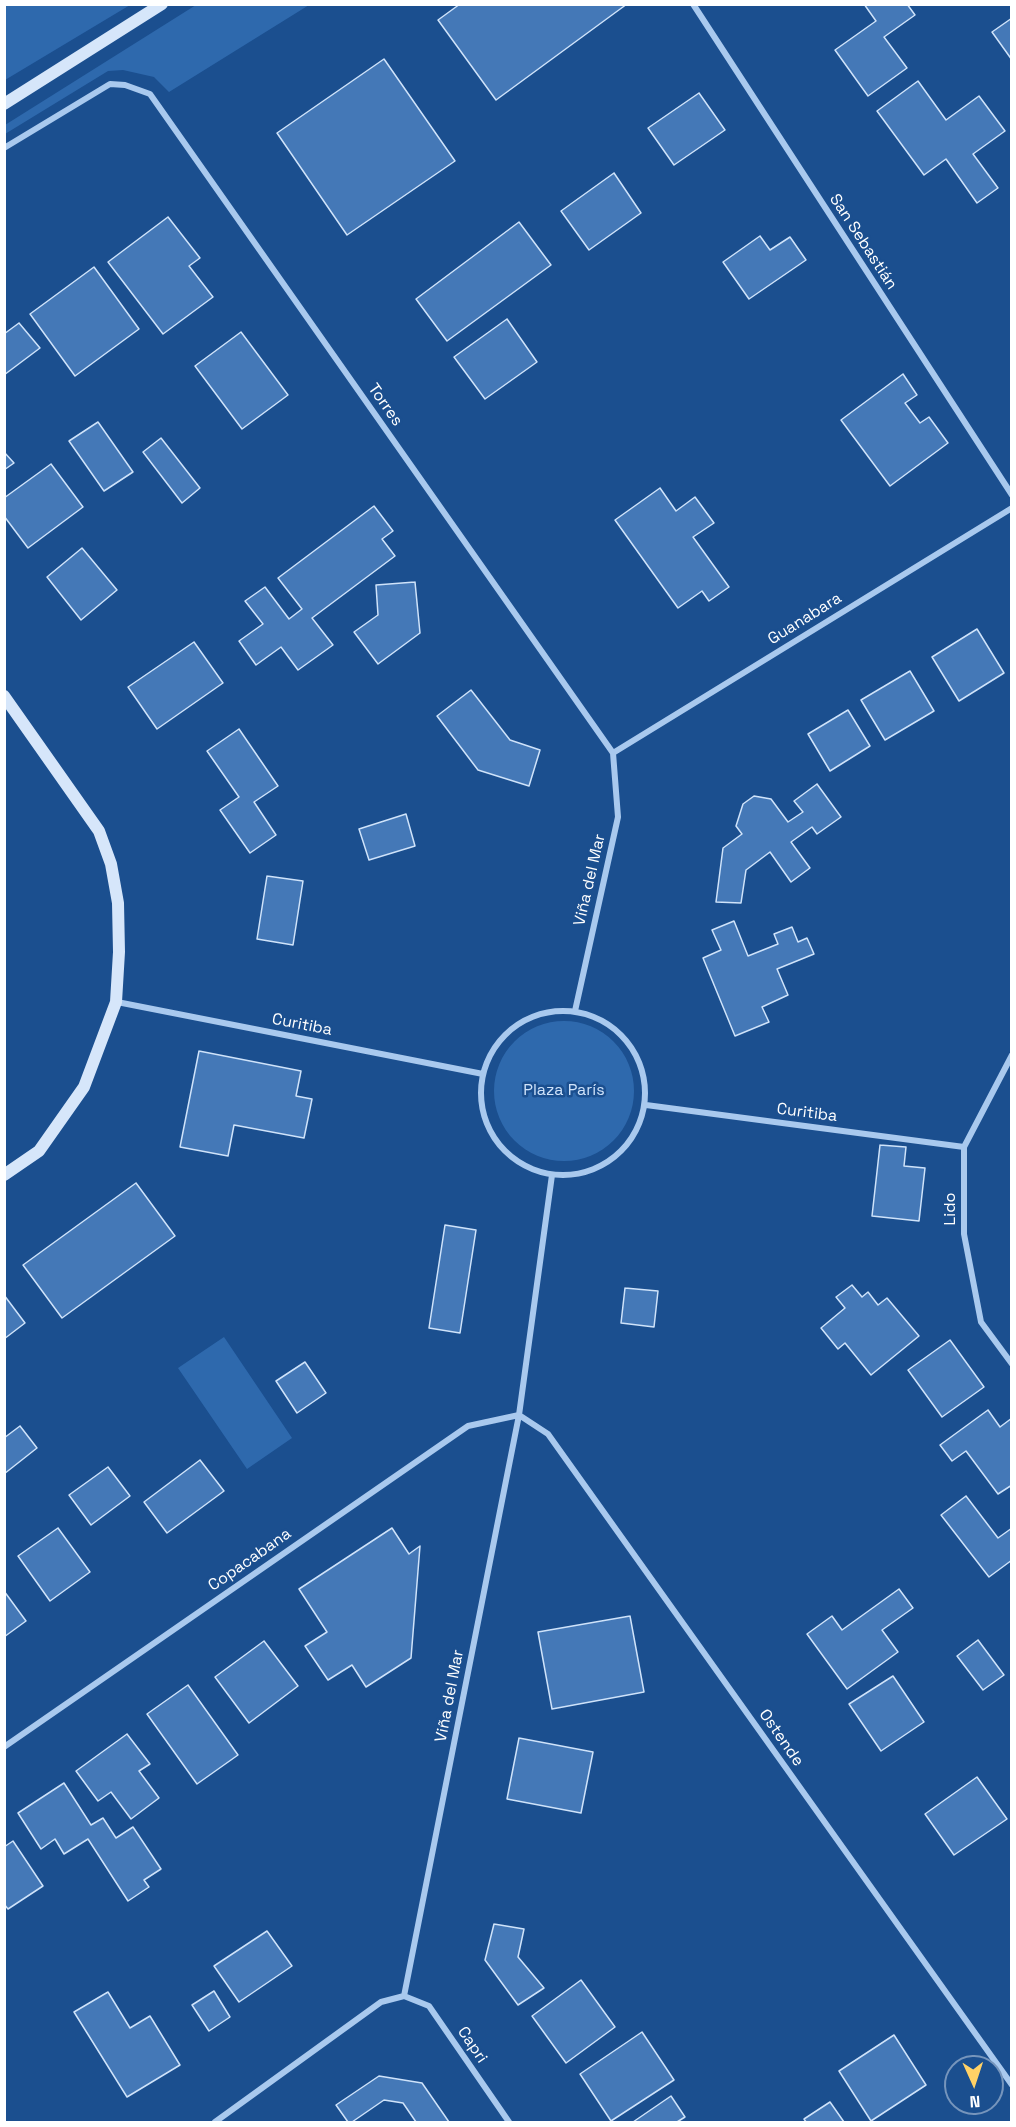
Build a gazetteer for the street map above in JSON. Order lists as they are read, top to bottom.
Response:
{
  "streets": {
    "street": [
      "San Sebastián",
      "Torres",
      "Guanabara",
      "Viña del Mar",
      "Curitiba",
      "Lido",
      "Copacabana",
      "Ostende",
      "Capri"
    ]
  },
  "crossings": [
    ["Torres", "Guanabara"],
    ["Torres", "Viña del Mar"],
    ["Guanabara", "Viña del Mar"],
    ["Viña del Mar", "Curitiba"],
    ["Viña del Mar", "Copacabana"],
    ["Viña del Mar", "Ostende"],
    ["Viña del Mar", "Capri"],
    ["Curitiba", "Lido"],
    ["Copacabana", "Ostende"]
  ],
  "parks": ["Plaza París"],
  "north": "bottom"
}
